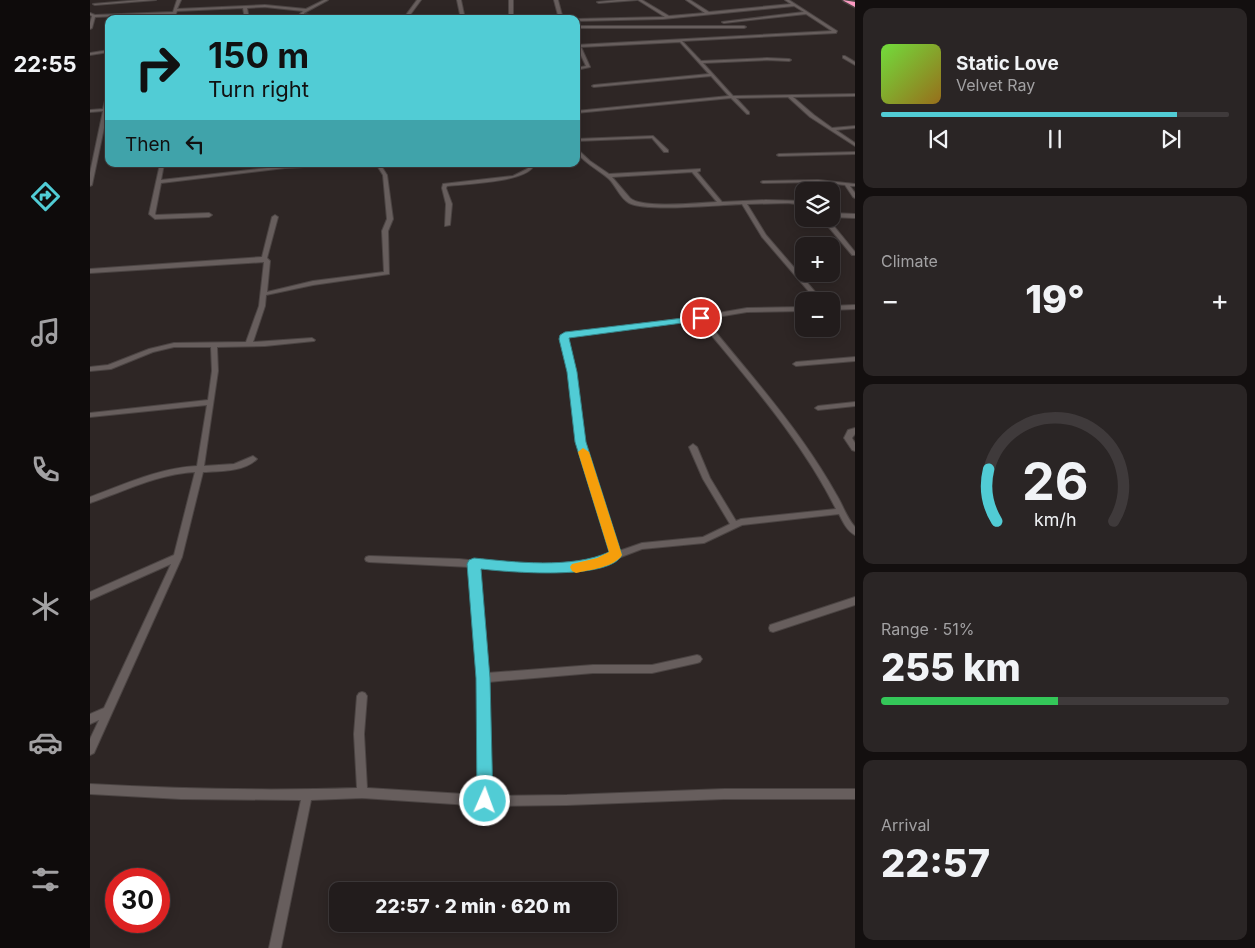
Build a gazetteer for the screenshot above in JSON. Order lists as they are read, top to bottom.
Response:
{
  "page": {
    "tabs": "22:55",
    "turn": ["150 m", "Turn right"],
    "song": ["Static Love", "Velvet Ray"],
    "then": "Then",
    "map_buttons": ["+", "−"],
    "tile": [
      "Climate",
      ["Range · 51%", "255 km"],
      ["Arrival", "22:57"]
    ],
    "heat": ["−", "19°", "+"],
    "limit": "30",
    "trip": "22:57 · 2 min · 620 m",
    "gauge": ["26", "km/h"]
  }
}
